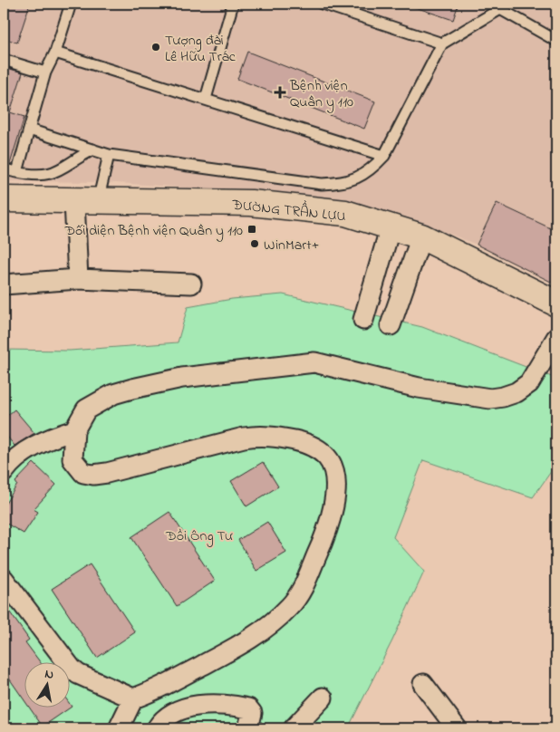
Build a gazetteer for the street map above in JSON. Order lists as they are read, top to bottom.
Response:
{
  "streets": {
    "main road": ["ĐƯỜNG TRẦN LỰU"]
  },
  "parks": ["Đồi Ông Tư"],
  "places": {
    "other": ["Tượng đài Lê Hữu Trác", "WinMart+"],
    "health": ["Bệnh viện Quân y 110"],
    "transit": ["Đối diện Bệnh viện Quân y 110"]
  },
  "north": "top"
}
